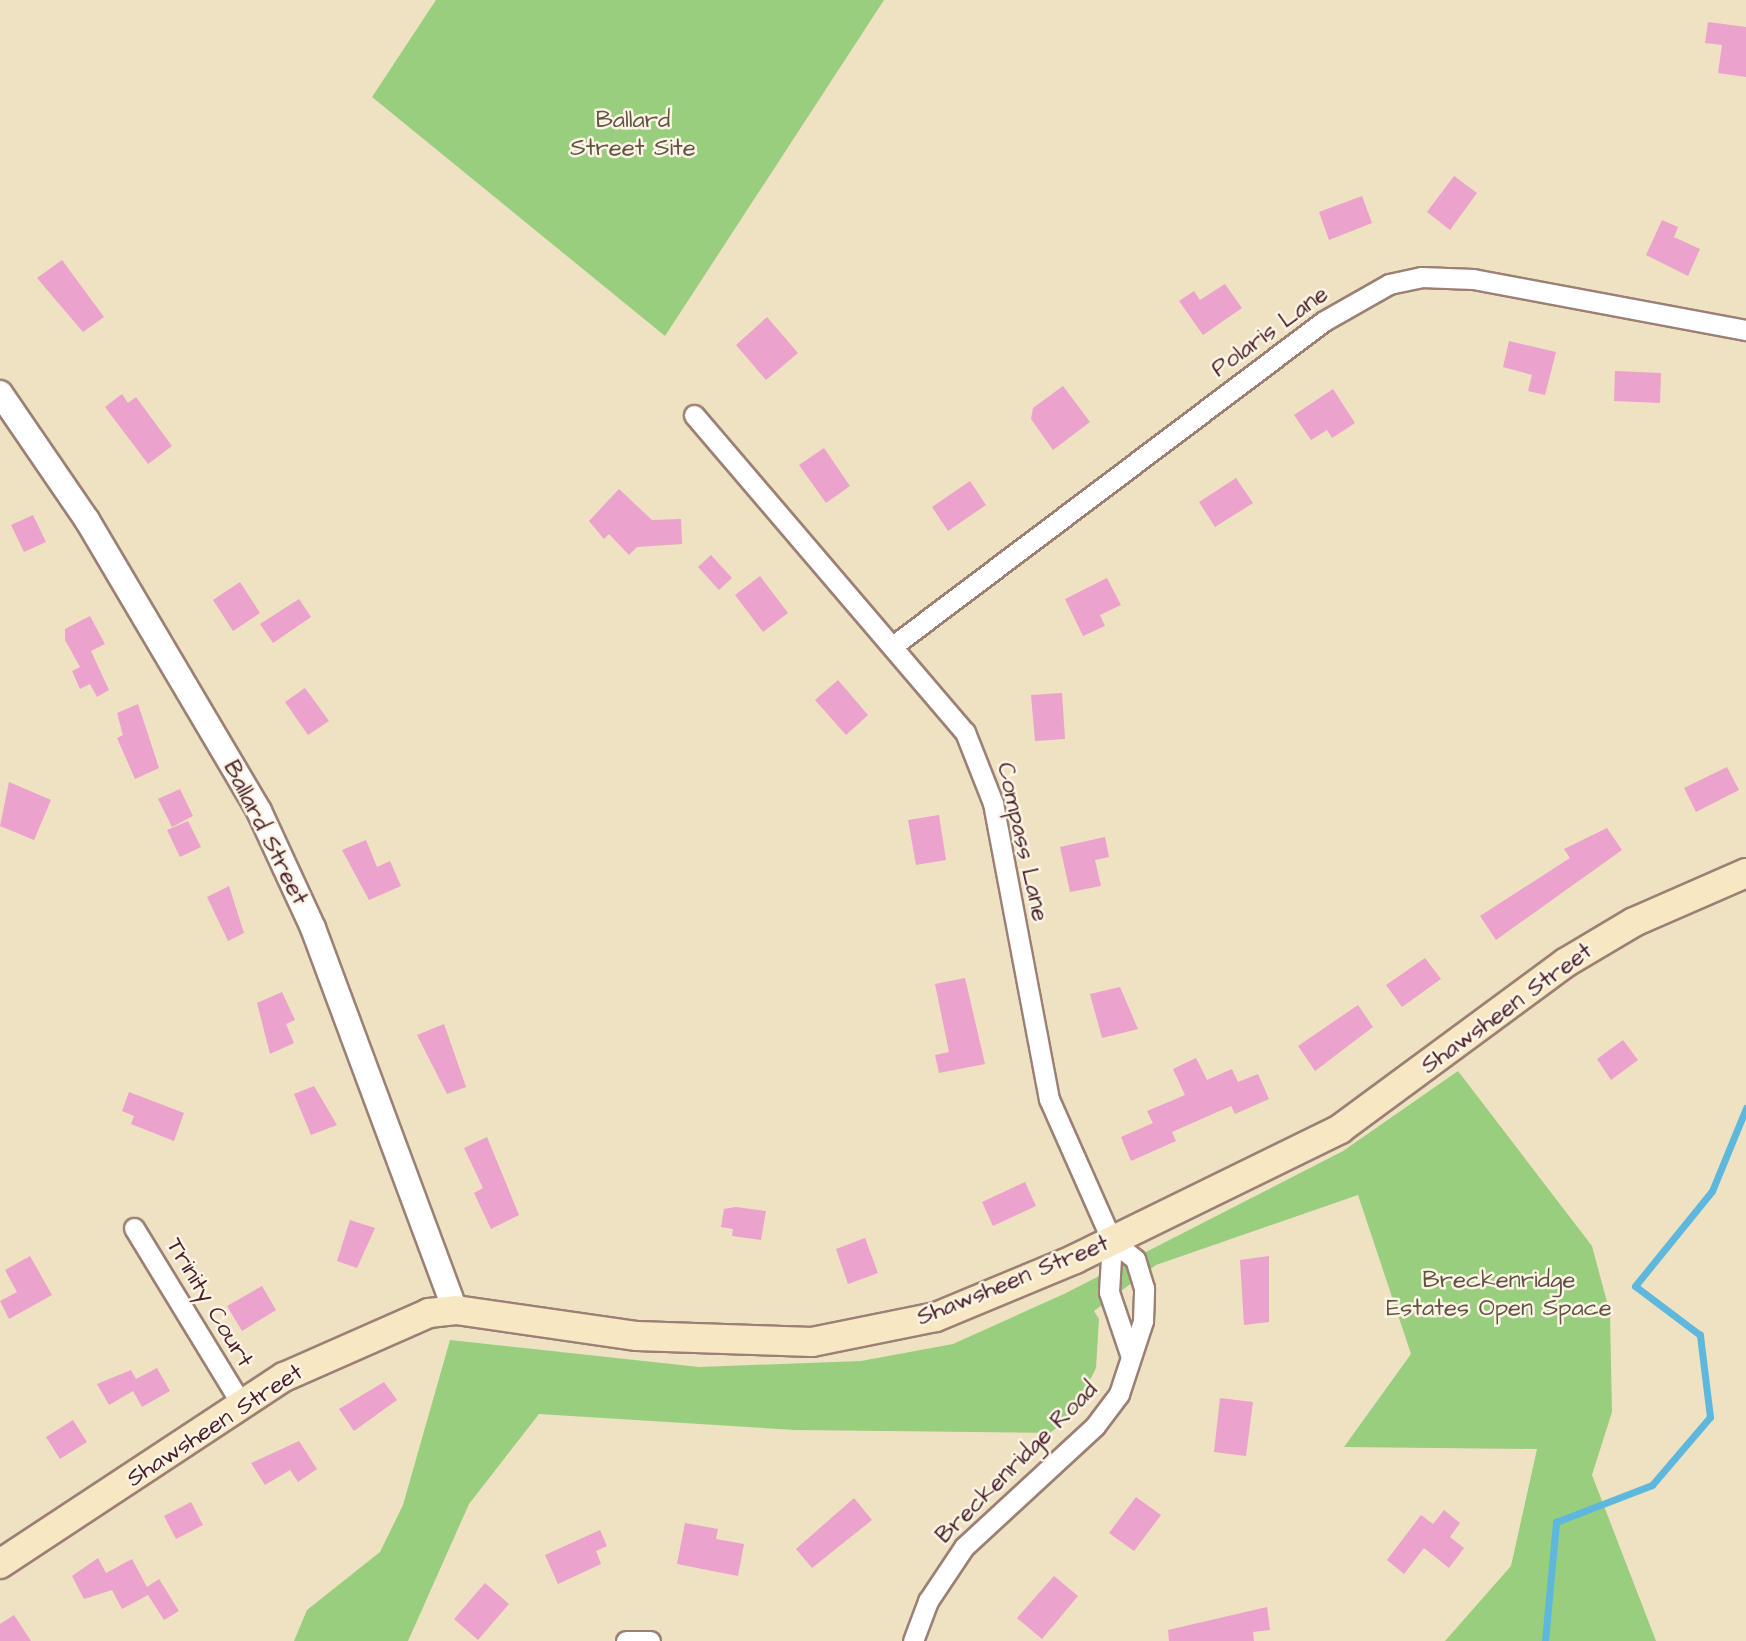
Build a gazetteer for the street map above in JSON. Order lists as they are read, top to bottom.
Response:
{
  "streets": {
    "main road": ["Shawsheen Street"],
    "street": [
      "Polaris Lane",
      "Ballard Street",
      "Compass Lane",
      "Trinity Court",
      "Breckenridge Road"
    ]
  },
  "crossings": [
    ["Polaris Lane", "Compass Lane"],
    ["Ballard Street", "Shawsheen Street"],
    ["Compass Lane", "Shawsheen Street"],
    ["Compass Lane", "Breckenridge Road"],
    ["Shawsheen Street", "Trinity Court"],
    ["Shawsheen Street", "Breckenridge Road"]
  ],
  "parks": ["Ballard Street Site", "Breckenridge Estates Open Space"]
}
